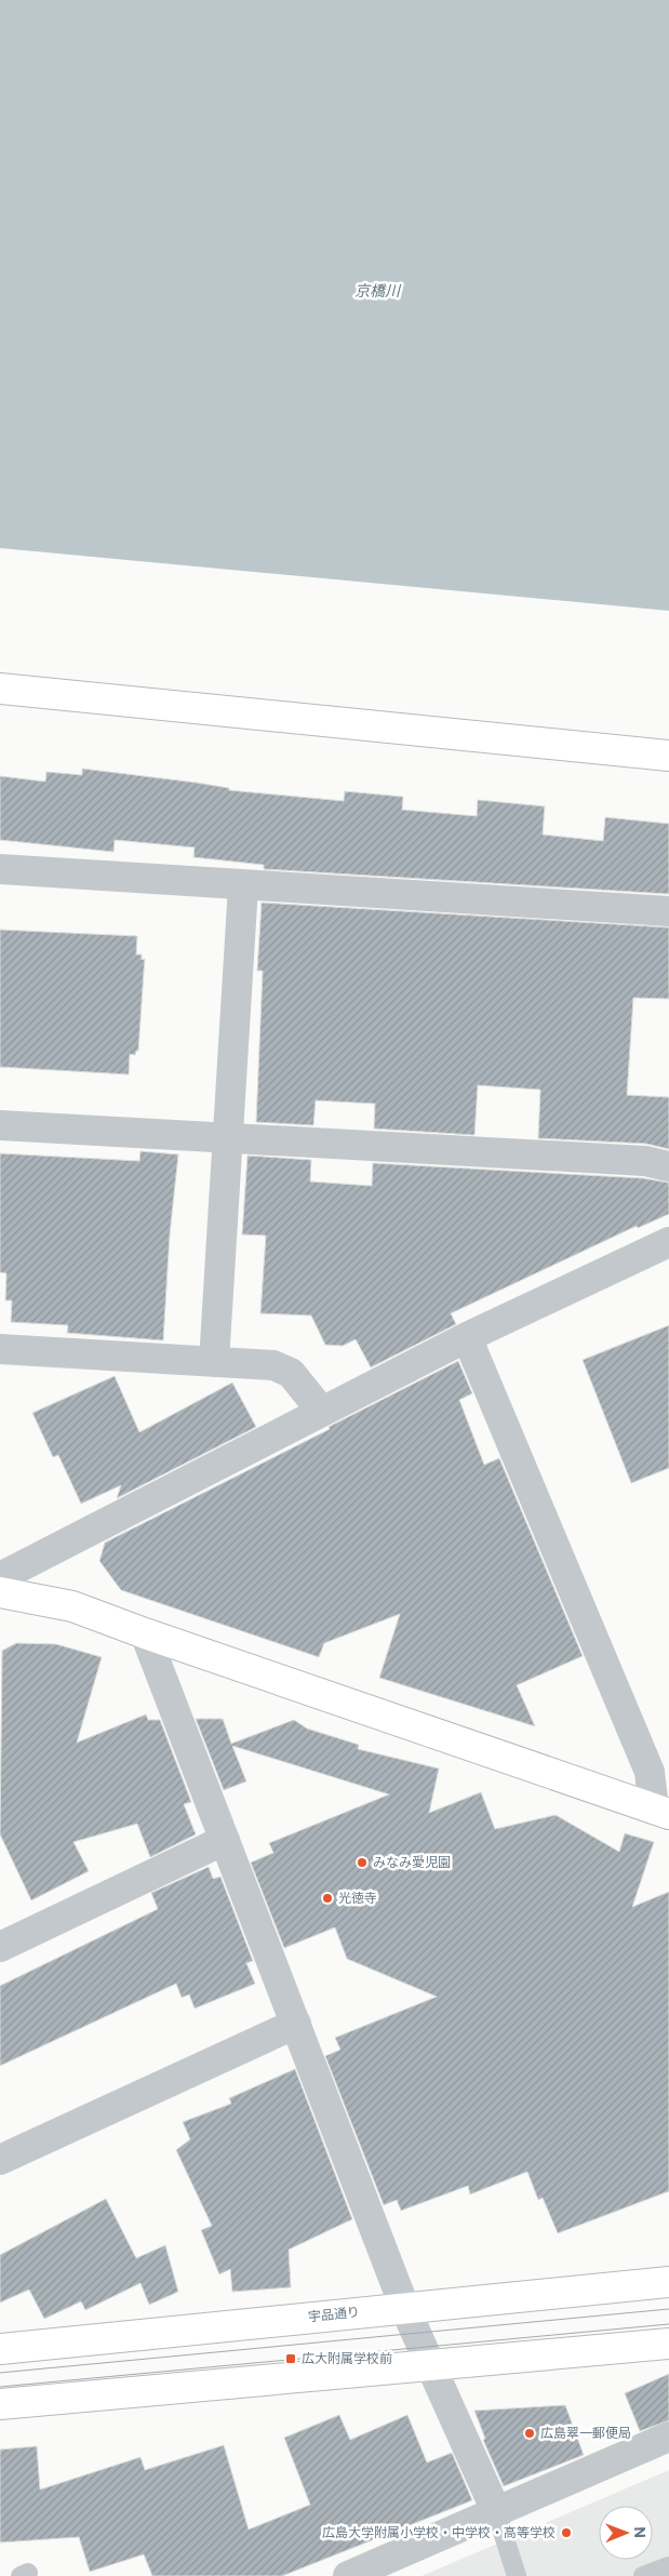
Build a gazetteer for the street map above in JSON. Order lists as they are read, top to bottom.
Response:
{
  "streets": {
    "main road": ["宇品通り"]
  },
  "water": ["京橋川"],
  "places": {
    "other": [
      "みなみ愛児園",
      "光徳寺",
      "広島翠一郵便局",
      "広島大学附属小学校・中学校・高等学校"
    ],
    "transit": ["広大附属学校前"]
  },
  "north": "right"
}
